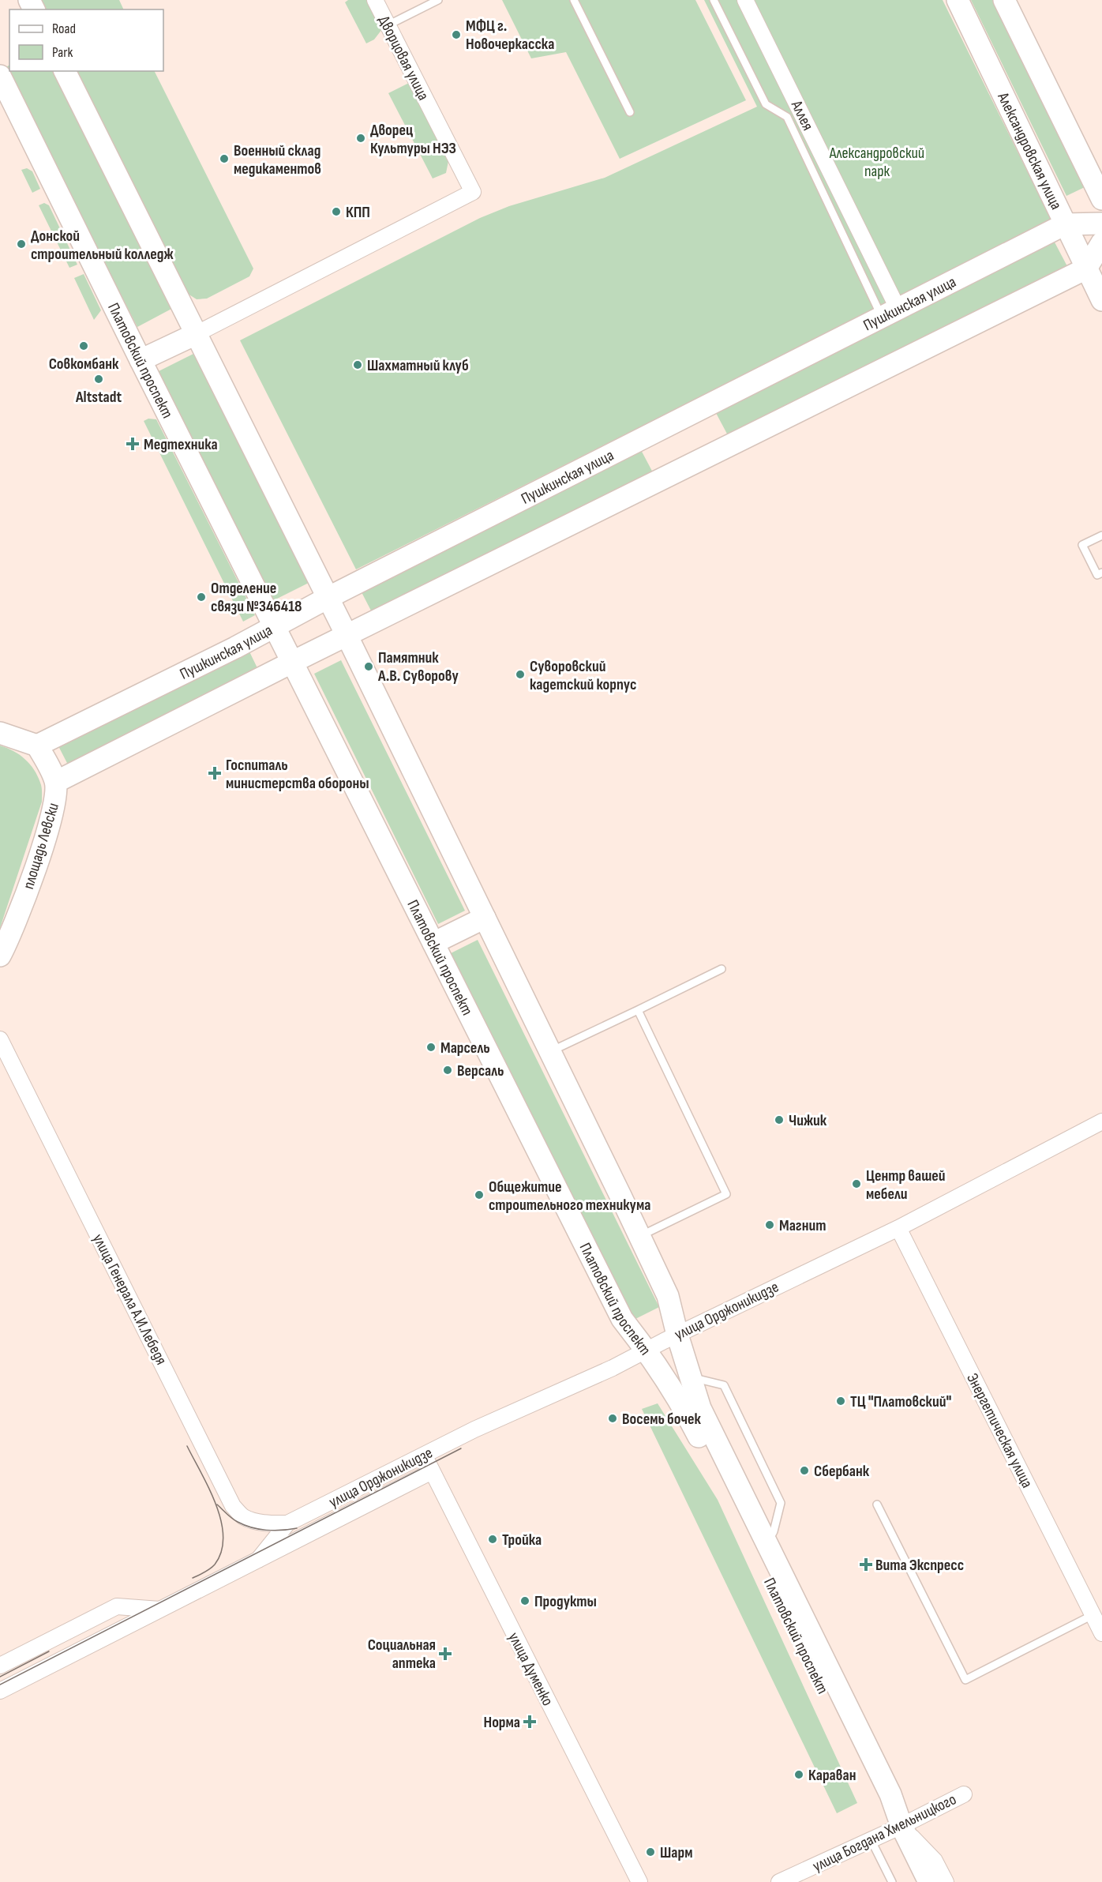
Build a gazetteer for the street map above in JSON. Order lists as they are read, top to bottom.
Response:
{
  "streets": {
    "main road": [
      "Александровская улица",
      "Пушкинская улица",
      "Платовский проспект",
      "площадь Левски"
    ],
    "street": [
      "Дворцовая улица",
      "Аллея",
      "улица Генерала А.И.Лебедя",
      "улица Орджоникидзе",
      "Энергетическая улица",
      "улица Думенко",
      "улица Богдана Хмельницкого"
    ]
  },
  "crossings": [
    ["Дворцовая улица", "Платовский проспект"],
    ["Аллея", "Пушкинская улица"],
    ["Александровская улица", "Пушкинская улица"],
    ["Пушкинская улица", "Платовский проспект"],
    ["Пушкинская улица", "площадь Левски"],
    ["Платовский проспект", "улица Орджоникидзе"],
    ["Платовский проспект", "улица Богдана Хмельницкого"],
    ["улица Генерала А.И.Лебедя", "улица Орджоникидзе"],
    ["улица Орджоникидзе", "Энергетическая улица"],
    ["улица Орджоникидзе", "улица Думенко"]
  ],
  "parks": ["Александровский парк"],
  "places": {
    "other": [
      "МФЦ г. Новочеркасска",
      "Дворец Культуры НЭЗ",
      "Военный склад медикаментов",
      "КПП",
      "Донской строительный колледж",
      "Совкомбанк",
      "Шахматный клуб",
      "Altstadt",
      "Отделение связи №346418",
      "Памятник А.В. Суворову",
      "Суворовский кадетский корпус",
      "Марсель",
      "Версаль",
      "Чижик",
      "Центр вашей мебели",
      "Общежитие строительного техникума",
      "Магнит",
      "ТЦ \"Платовский\"",
      "Восемь бочек",
      "Сбербанк",
      "Тройка",
      "Продукты",
      "Караван",
      "Шарм"
    ],
    "health": [
      "Медтехника",
      "Госпиталь министерства обороны",
      "Вита Экспресс",
      "Социальная аптека",
      "Норма"
    ]
  },
  "legend": ["Road", "Park"]
}
